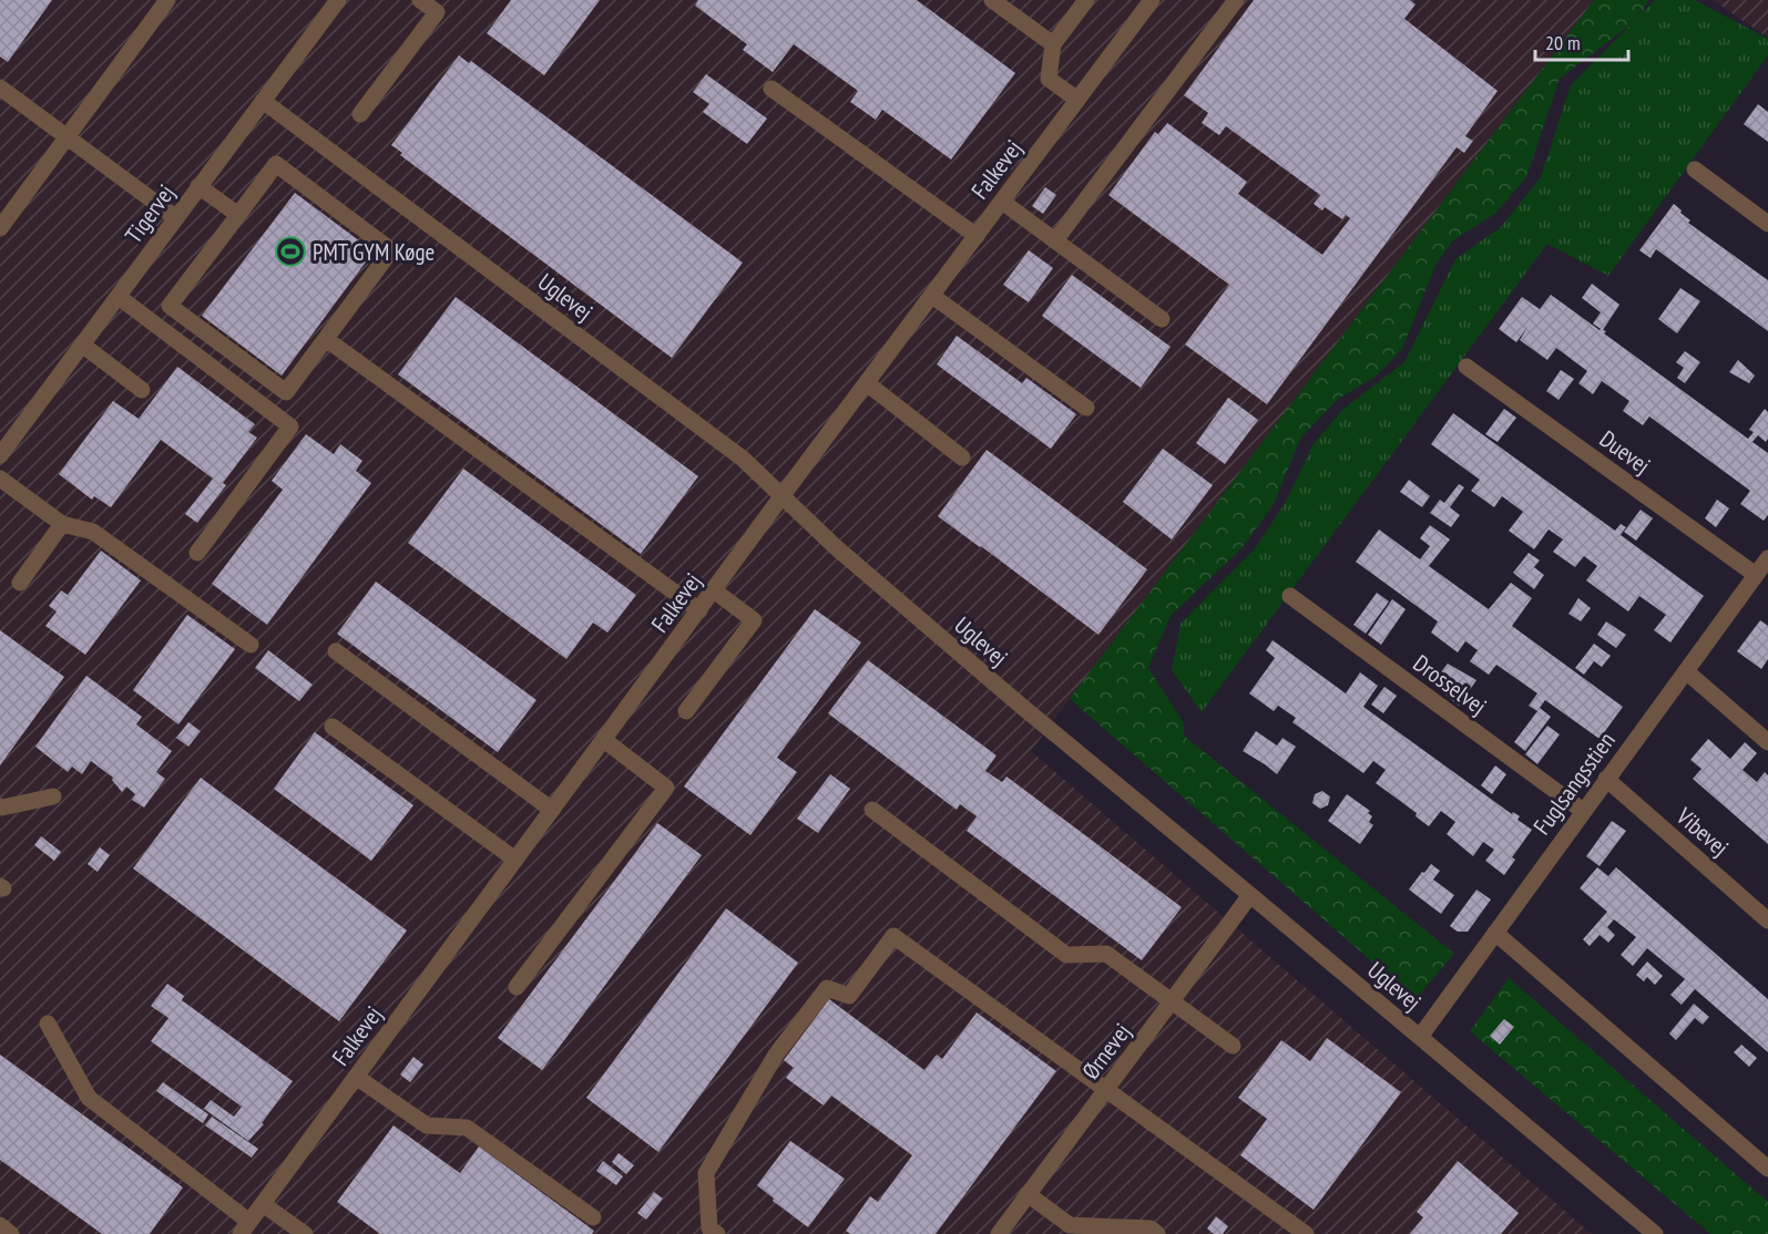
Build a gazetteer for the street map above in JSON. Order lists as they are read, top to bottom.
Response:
{
  "streets": {
    "street": [
      "Falkevej",
      "Tigervej",
      "Uglevej",
      "Duevej",
      "Drosselvej",
      "Fuglsangsstien",
      "Vibevej",
      "Ørnevej"
    ]
  },
  "crossings": [
    ["Falkevej", "Uglevej"],
    ["Tigervej", "Uglevej"],
    ["Uglevej", "Fuglsangsstien"],
    ["Uglevej", "Ørnevej"],
    ["Duevej", "Fuglsangsstien"],
    ["Drosselvej", "Fuglsangsstien"],
    ["Fuglsangsstien", "Vibevej"]
  ],
  "places": {
    "sports": ["PMT GYM Køge"]
  },
  "scale_bar": "20 m"
}
